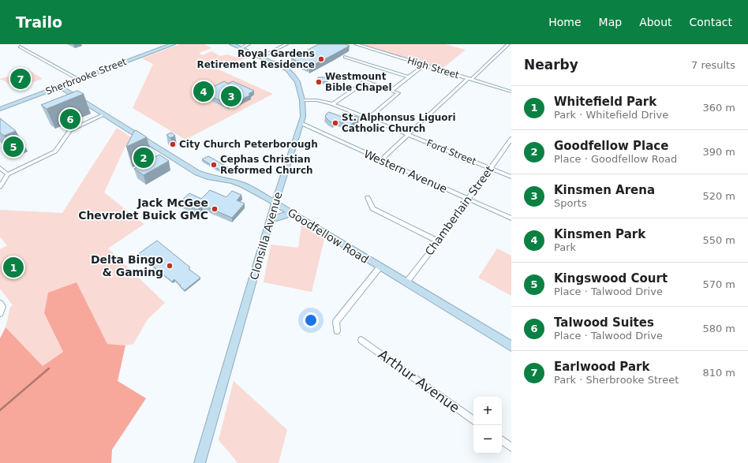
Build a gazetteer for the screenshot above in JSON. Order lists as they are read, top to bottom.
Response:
{
  "streets": {
    "main road": ["Sherbrooke Street", "Clonsilla Avenue", "Goodfellow Road"],
    "street": [
      "High Street",
      "Ford Street",
      "Western Avenue",
      "Chamberlain Street",
      "Arthur Avenue"
    ]
  },
  "crossings": [
    ["Sherbrooke Street", "Goodfellow Road"],
    ["Ford Street", "Chamberlain Street"],
    ["Ford Street", "Clonsilla Avenue"],
    ["Western Avenue", "Chamberlain Street"],
    ["Western Avenue", "Clonsilla Avenue"],
    ["Chamberlain Street", "Goodfellow Road"],
    ["Clonsilla Avenue", "Goodfellow Road"]
  ],
  "places": [
    "Royal Gardens Retirement Residence",
    "Westmount Bible Chapel",
    "St. Alphonsus Liguori Catholic Church",
    "City Church Peterborough",
    "Cephas Christian Reformed Church",
    "Jack McGee Chevrolet Buick GMC",
    "Delta Bingo & Gaming"
  ],
  "page": {
    "header": "Trailo",
    "nav": [
      "Home",
      "Map",
      "About",
      "Contact"
    ],
    "heading": ["Nearby", "7 results"],
    "pins": [
      "7",
      "4",
      "3",
      "6",
      "5",
      "2",
      "1"
    ],
    "list": [
      {
        "mark": "1",
        "name": "Whitefield Park",
        "note": "Park · Whitefield Drive",
        "value": "360 m"
      },
      {
        "mark": "2",
        "name": "Goodfellow Place",
        "note": "Place · Goodfellow Road",
        "value": "390 m"
      },
      {
        "mark": "3",
        "name": "Kinsmen Arena",
        "note": "Sports",
        "value": "520 m"
      },
      {
        "mark": "4",
        "name": "Kinsmen Park",
        "note": "Park",
        "value": "550 m"
      },
      {
        "mark": "5",
        "name": "Kingswood Court",
        "note": "Place · Talwood Drive",
        "value": "570 m"
      },
      {
        "mark": "6",
        "name": "Talwood Suites",
        "note": "Place · Talwood Drive",
        "value": "580 m"
      },
      {
        "mark": "7",
        "name": "Earlwood Park",
        "note": "Park · Sherbrooke Street",
        "value": "810 m"
      }
    ],
    "map_buttons": ["+", "−"]
  }
}
